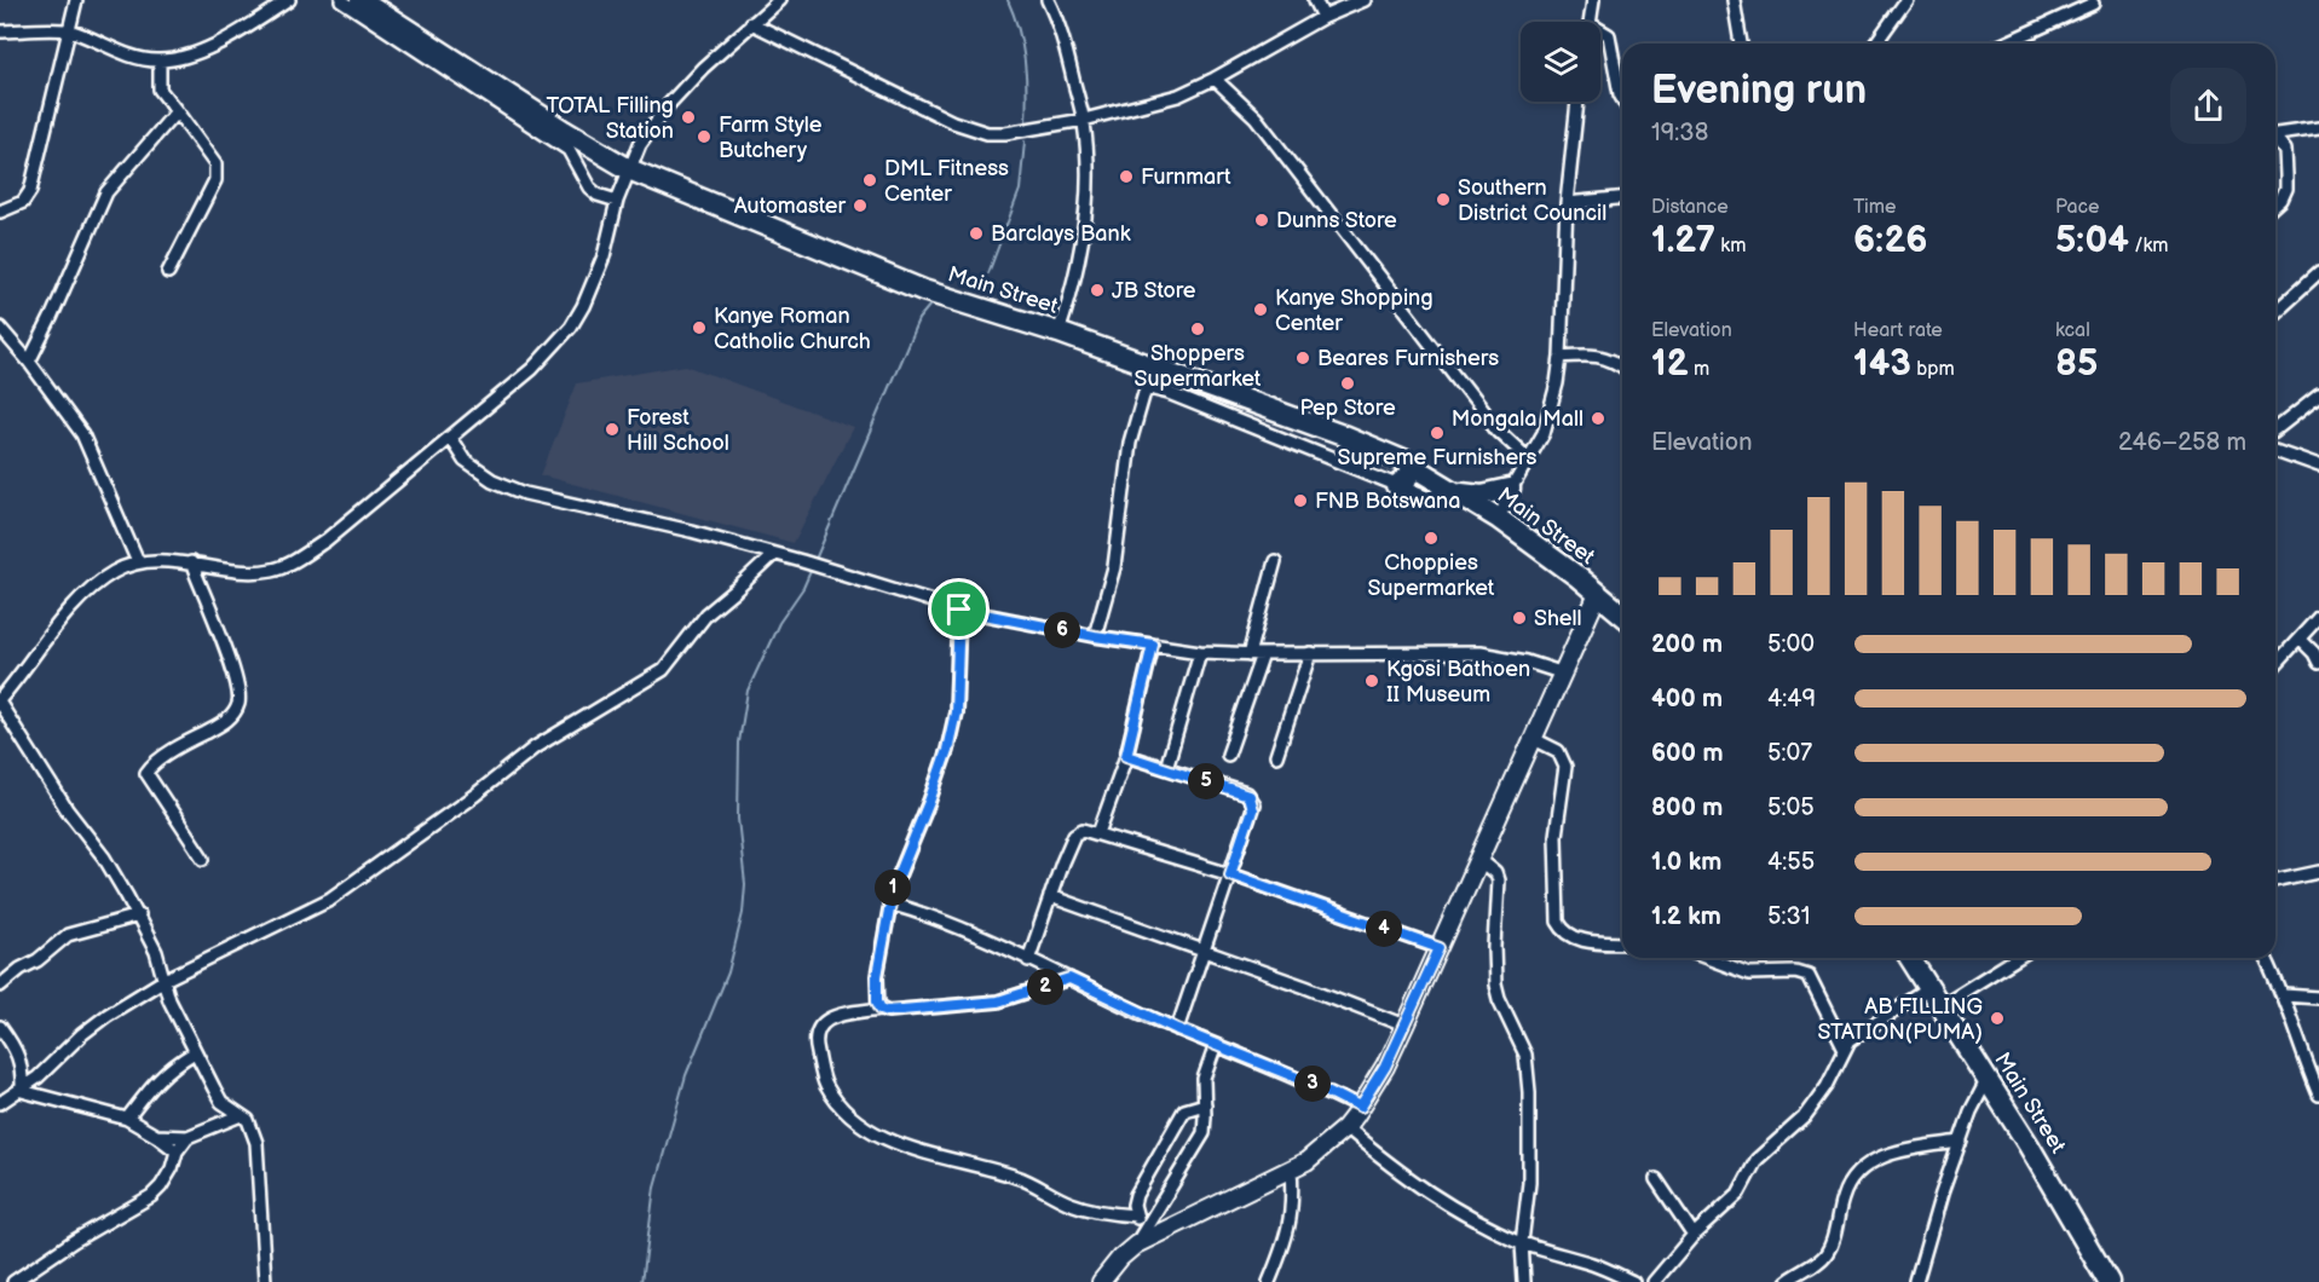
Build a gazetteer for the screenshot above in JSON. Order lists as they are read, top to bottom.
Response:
{
  "streets": {
    "highway": ["Main Street"]
  },
  "places": [
    "TOTAL Filling Station",
    "Farm Style Butchery",
    "Furnmart",
    "DML Fitness Center",
    "Southern District Council",
    "Automaster",
    "Dunns Store",
    "Barclays Bank",
    "JB Store",
    "Kanye Shopping Center",
    "Kanye Roman Catholic Church",
    "Shoppers Supermarket",
    "Beares Furnishers",
    "Pep Store",
    "Mongala Mall",
    "Forest Hill School",
    "Supreme Furnishers",
    "FNB Botswana",
    "Choppies Supermarket",
    "Shell",
    "Kgosi Bathoen II Museum",
    "AB FILLING STATION(PUMA)"
  ],
  "page": {
    "heading": ["Evening run", "19:38"],
    "stats": [
      ["Distance", "1.27 km"],
      ["Time", "6:26"],
      ["Pace", "5:04 /km"],
      ["Elevation", "12 m"],
      ["Heart rate", "143 bpm"],
      ["kcal", "85"]
    ],
    "chart": ["Elevation", "246–258 m"],
    "pins": [
      "6",
      "5",
      "1",
      "4",
      "2",
      "3"
    ],
    "list": [
      {
        "name": "200 m",
        "note": "5:00"
      },
      {
        "name": "400 m",
        "note": "4:49"
      },
      {
        "name": "600 m",
        "note": "5:07"
      },
      {
        "name": "800 m",
        "note": "5:05"
      },
      {
        "name": "1.0 km",
        "note": "4:55"
      },
      {
        "name": "1.2 km",
        "note": "5:31"
      }
    ]
  }
}
